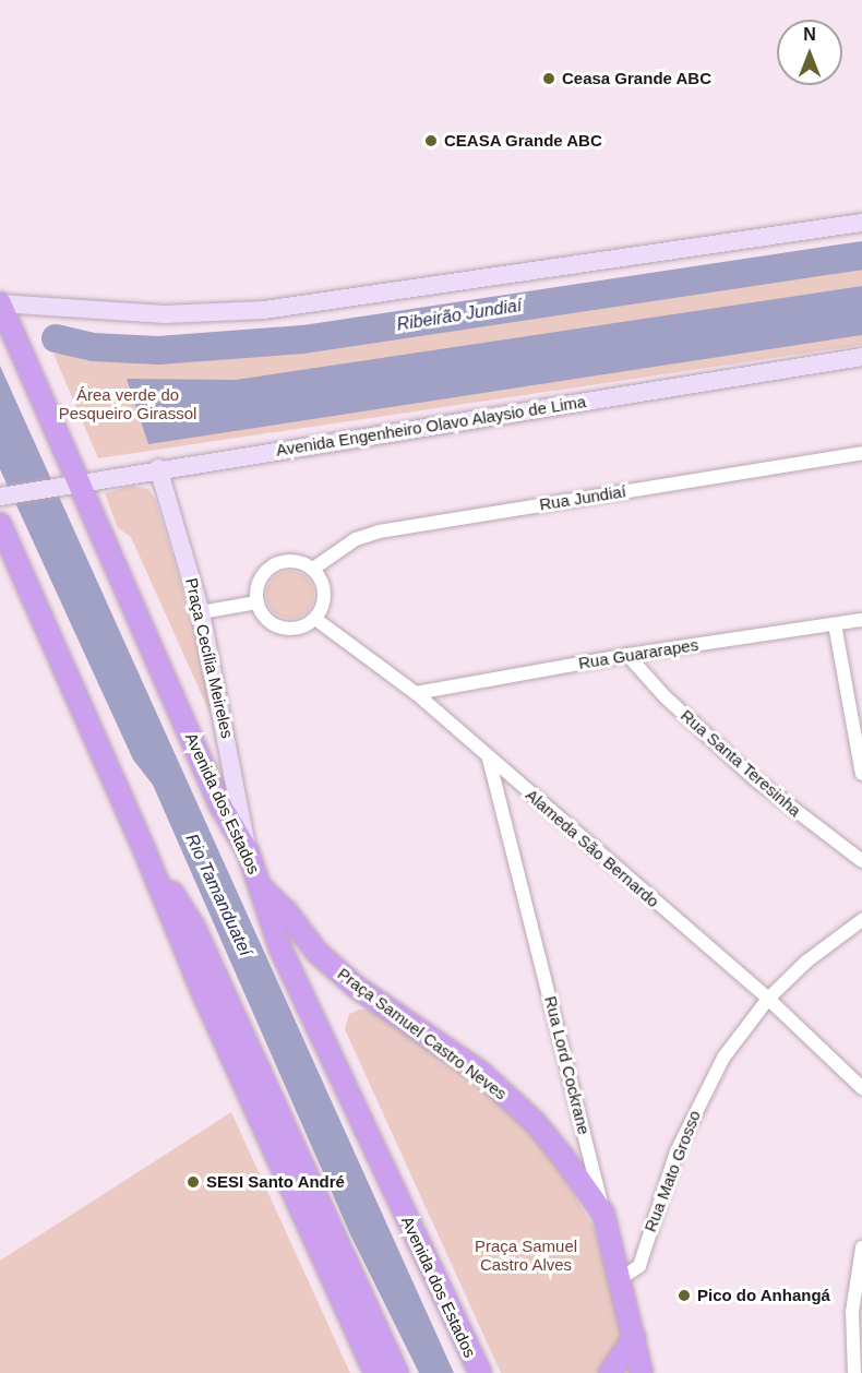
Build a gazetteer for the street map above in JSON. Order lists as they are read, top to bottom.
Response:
{
  "streets": {
    "highway": ["Avenida dos Estados", "Praça Samuel Castro Neves", "Rua Lord Cockrane"],
    "main road": ["Avenida Engenheiro Olavo Alaysio de Lima", "Praça Cecília Meireles"],
    "street": [
      "Rua Jundiaí",
      "Rua Guararapes",
      "Rua Santa Teresinha",
      "Alameda São Bernardo",
      "Rua Mato Grosso"
    ]
  },
  "crossings": [
    ["Avenida Engenheiro Olavo Alaysio de Lima", "Praça Cecília Meireles"],
    ["Avenida Engenheiro Olavo Alaysio de Lima", "Avenida dos Estados"],
    ["Rua Jundiaí", "Alameda São Bernardo"],
    ["Rua Guararapes", "Rua Santa Teresinha"],
    ["Rua Guararapes", "Alameda São Bernardo"],
    ["Praça Cecília Meireles", "Avenida dos Estados"],
    ["Avenida dos Estados", "Praça Samuel Castro Neves"],
    ["Alameda São Bernardo", "Rua Lord Cockrane"],
    ["Alameda São Bernardo", "Rua Mato Grosso"],
    ["Praça Samuel Castro Neves", "Rua Lord Cockrane"],
    ["Rua Lord Cockrane", "Rua Mato Grosso"]
  ],
  "water": ["Ribeirão Jundiaí", "Rio Tamanduateí"],
  "parks": ["Área verde do Pesqueiro Girassol", "Praça Samuel Castro Alves"],
  "places": [
    "Ceasa Grande ABC",
    "CEASA Grande ABC",
    "SESI Santo André",
    "Pico do Anhangá"
  ],
  "north": "top"
}
